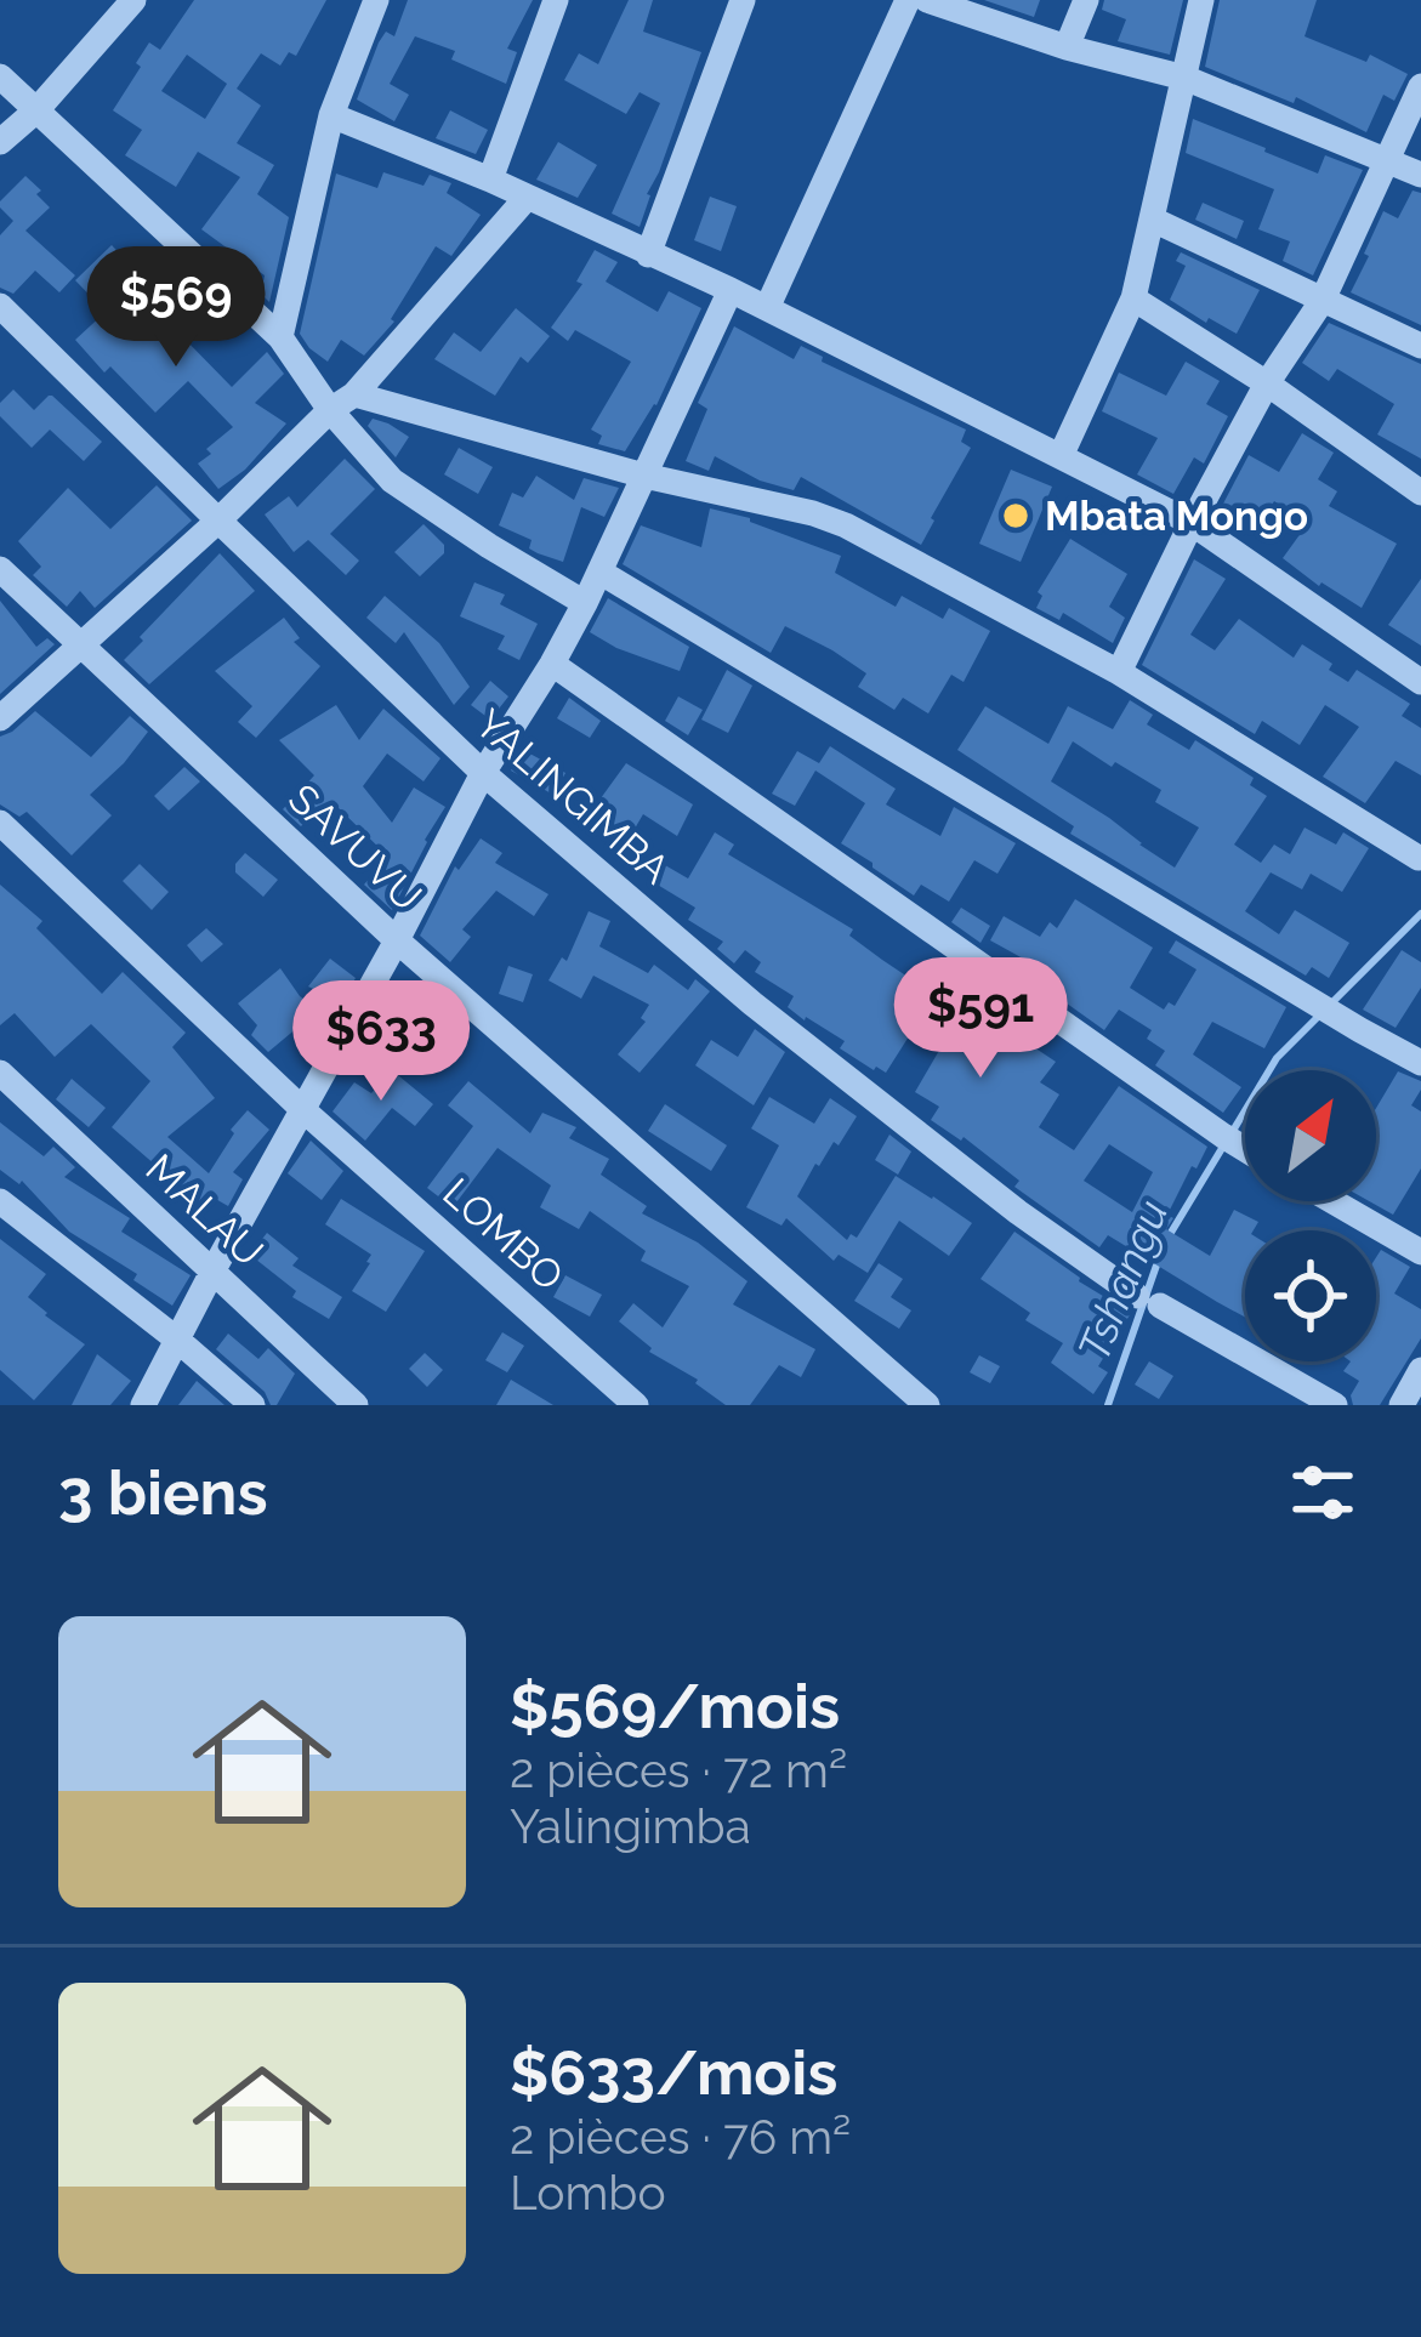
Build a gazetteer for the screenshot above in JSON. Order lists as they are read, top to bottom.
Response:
{
  "streets": {
    "street": [
      "YALINGIMBA",
      "SAVUVU",
      "MALAU",
      "LOMBO"
    ]
  },
  "water": ["Tshangu"],
  "places": ["Mbata Mongo"],
  "north": "top right",
  "page": {
    "price": ["$569", "$591", "$633"],
    "heading": "3 biens",
    "list": [
      {
        "name": "$569/mois",
        "note": "2 pièces · 72 m² · Yalingimba"
      },
      {
        "name": "$633/mois",
        "note": "2 pièces · 76 m² · Lombo"
      }
    ]
  }
}
